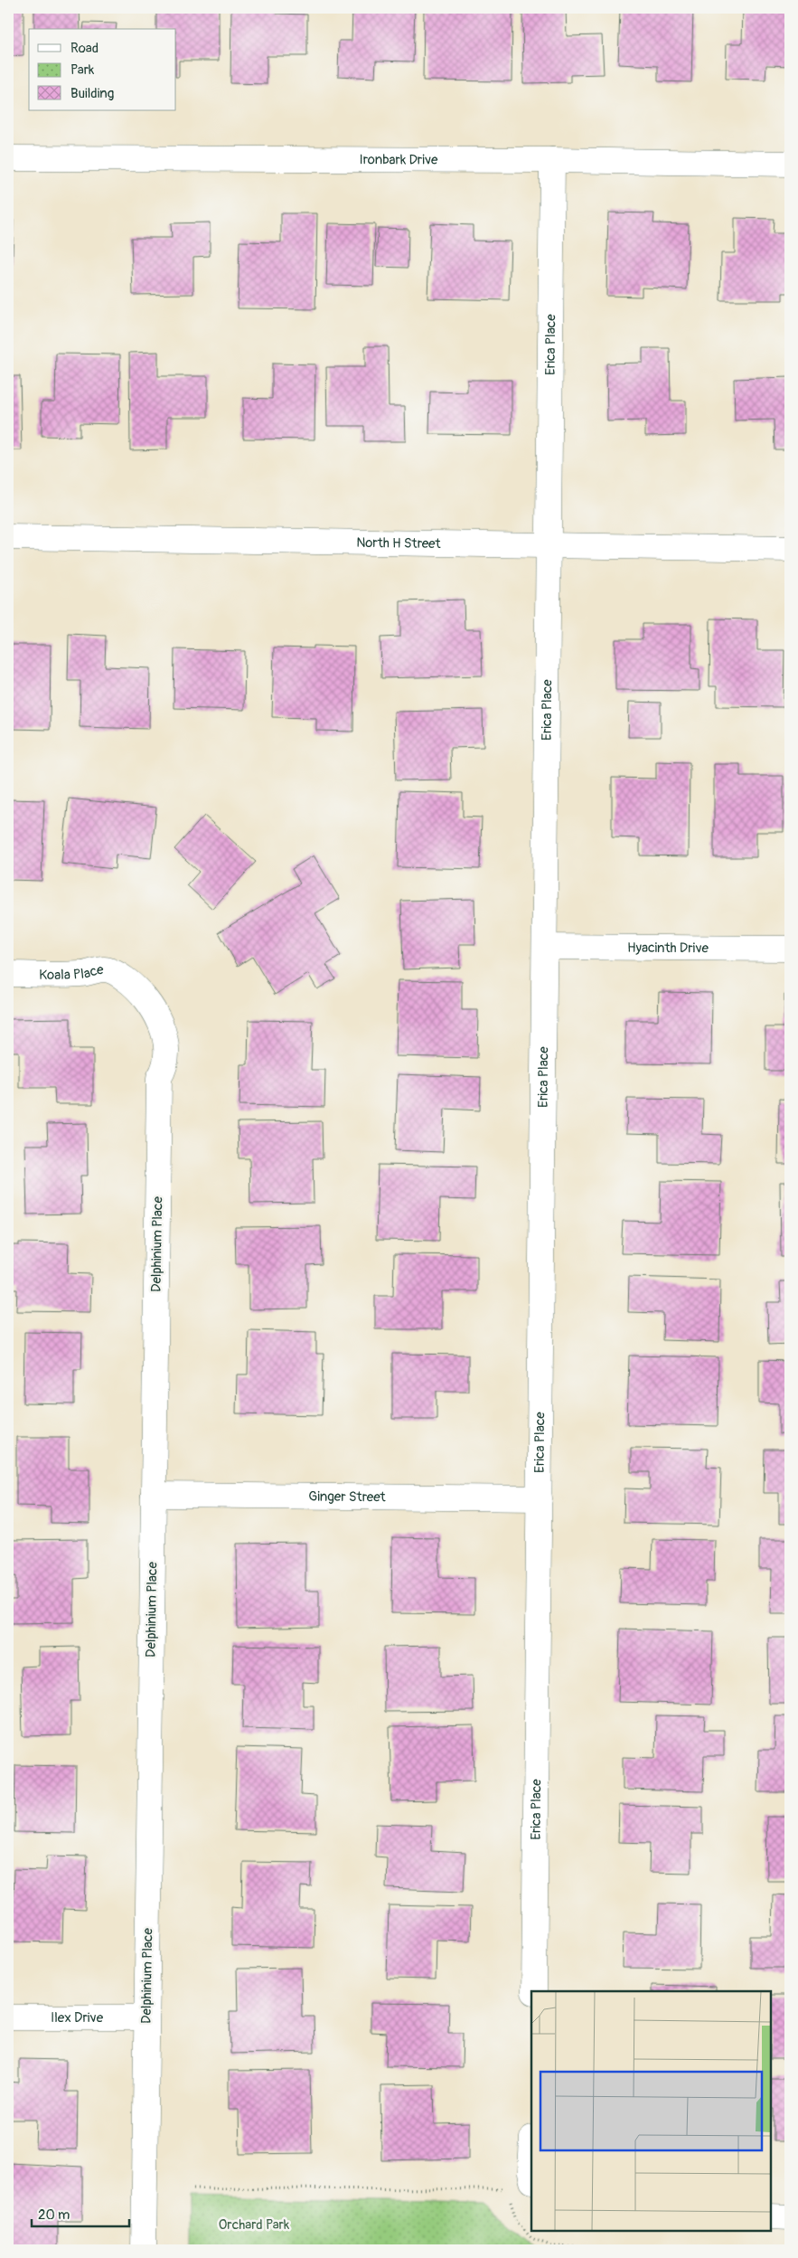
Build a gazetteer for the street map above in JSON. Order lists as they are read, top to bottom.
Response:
{
  "streets": {
    "street": [
      "Ironbark Drive",
      "Erica Place",
      "North H Street",
      "Hyacinth Drive",
      "Koala Place",
      "Delphinium Place",
      "Ginger Street",
      "Ilex Drive"
    ]
  },
  "crossings": [
    ["Ironbark Drive", "Erica Place"],
    ["Erica Place", "North H Street"],
    ["Erica Place", "Hyacinth Drive"],
    ["Erica Place", "Ginger Street"],
    ["Koala Place", "Delphinium Place"],
    ["Delphinium Place", "Ginger Street"],
    ["Delphinium Place", "Ilex Drive"]
  ],
  "parks": ["Orchard Park"],
  "legend": ["Road", "Park", "Building"],
  "scale_bar": "20 m"
}
